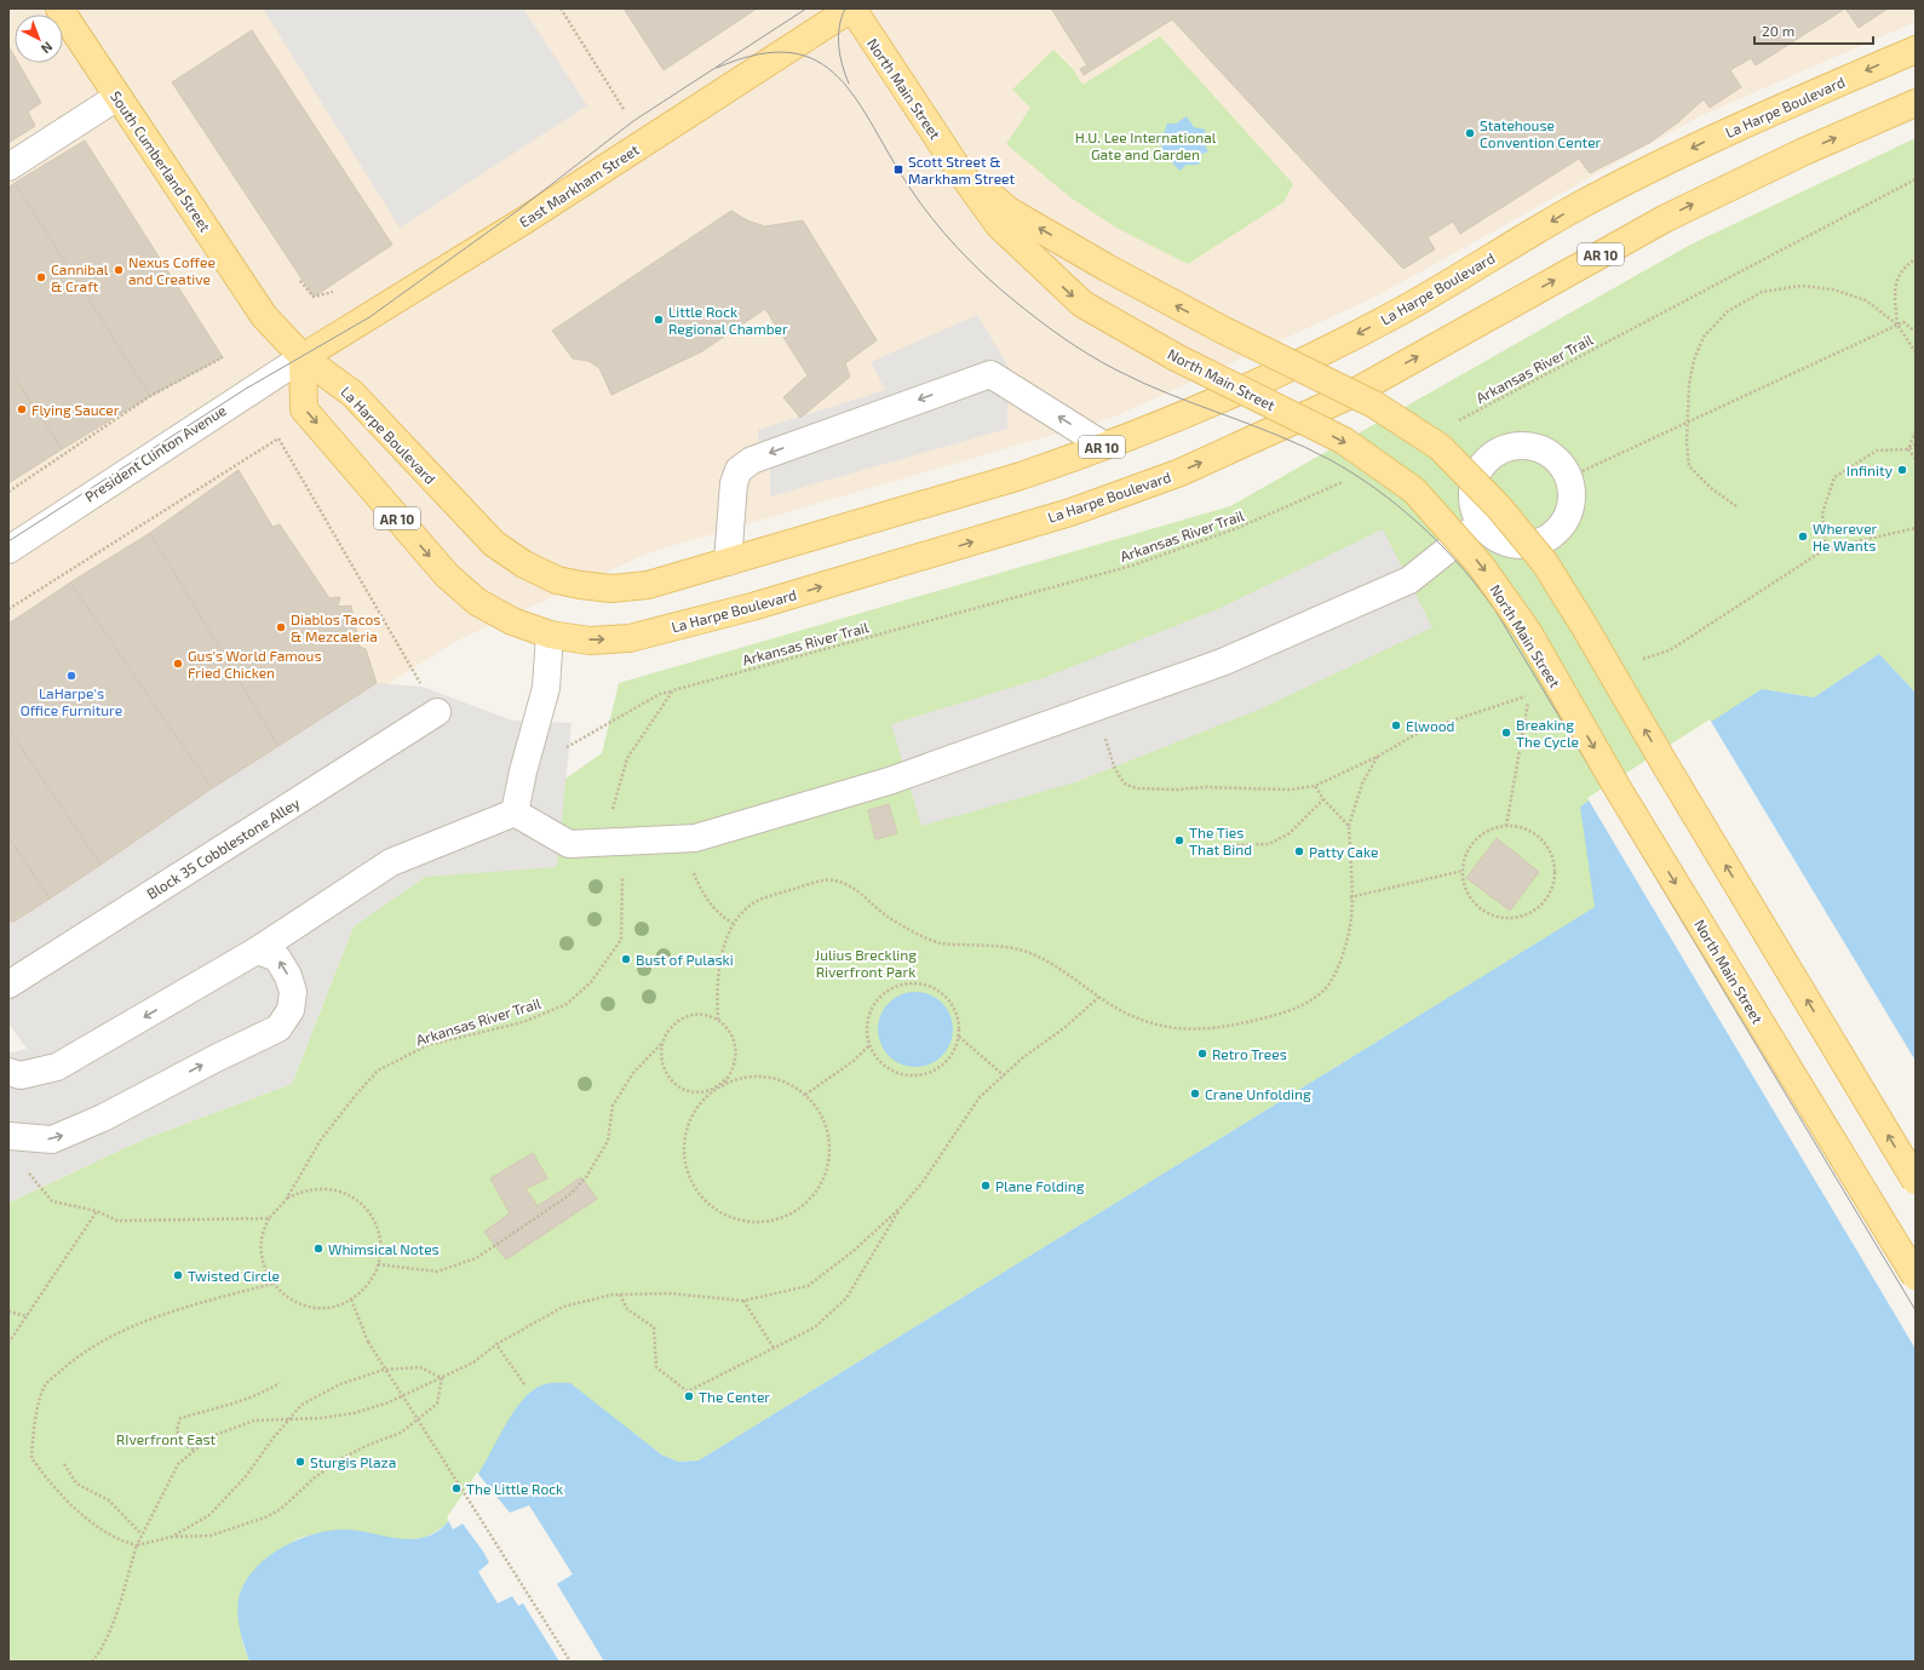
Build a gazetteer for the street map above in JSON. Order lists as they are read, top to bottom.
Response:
{
  "streets": {
    "main road": [
      "North Main Street",
      "La Harpe Boulevard",
      "South Cumberland Street",
      "East Markham Street",
      "AR 10"
    ],
    "street": ["President Clinton Avenue", "Block 35 Cobblestone Alley"],
    "path": ["Arkansas River Trail"]
  },
  "crossings": [
    ["North Main Street", "East Markham Street"],
    ["La Harpe Boulevard", "South Cumberland Street"],
    ["La Harpe Boulevard", "East Markham Street"],
    ["La Harpe Boulevard", "President Clinton Avenue"],
    ["South Cumberland Street", "East Markham Street"],
    ["South Cumberland Street", "President Clinton Avenue"],
    ["East Markham Street", "President Clinton Avenue"]
  ],
  "parks": ["H.U. Lee International Gate and Garden", "Julius Breckling Riverfront Park", "RIverfront East"],
  "places": {
    "other": [
      "Statehouse Convention Center",
      "Nexus Coffee and Creative",
      "Cannibal & Craft",
      "Little Rock Regional Chamber",
      "Flying Saucer",
      "Infinity",
      "Wherever He Wants",
      "Diablos Tacos & Mezcaleria",
      "Gus's World Famous Fried Chicken",
      "LaHarpe's Office Furniture",
      "Elwood",
      "Breaking The Cycle",
      "The Ties That Bind",
      "Patty Cake",
      "Bust of Pulaski",
      "Retro Trees",
      "Crane Unfolding",
      "Plane Folding",
      "Whimsical Notes",
      "Twisted Circle",
      "The Center",
      "Sturgis Plaza",
      "The Little Rock"
    ],
    "transit": ["Scott Street & Markham Street"]
  },
  "scale_bar": "20 m",
  "north": "bottom right"
}
